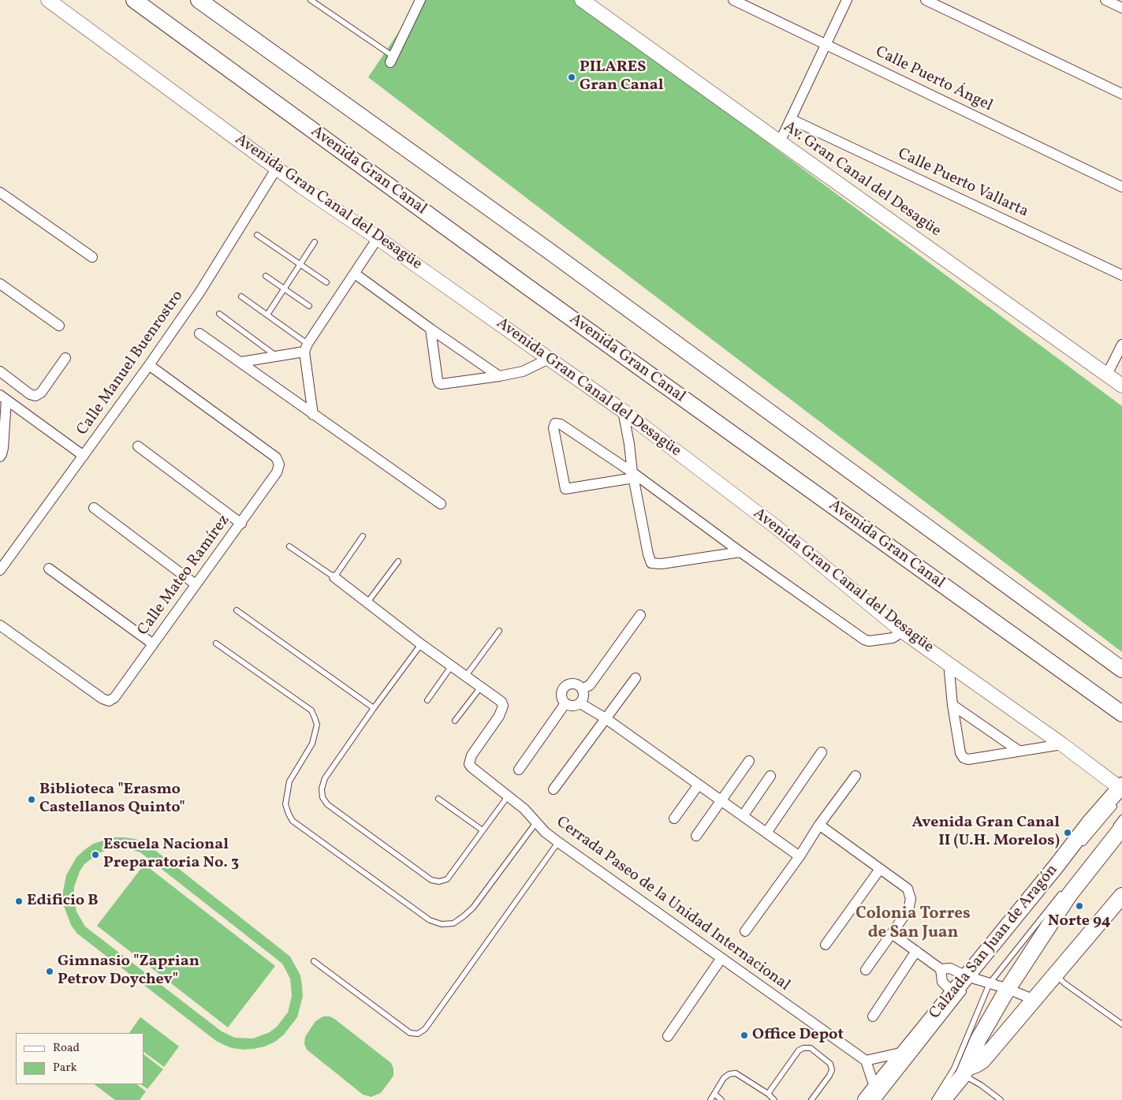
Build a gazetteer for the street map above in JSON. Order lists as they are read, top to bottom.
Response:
{
  "streets": {
    "main road": ["Avenida Gran Canal", "Calzada San Juan de Aragón"],
    "street": [
      "Calle Puerto Ángel",
      "Av. Gran Canal del Desagüe",
      "Calle Puerto Vallarta",
      "Avenida Gran Canal del Desagüe",
      "Calle Manuel Buenrostro",
      "Calle Mateo Ramírez",
      "Cerrada Paseo de la Unidad Internacional"
    ]
  },
  "crossings": [
    ["Avenida Gran Canal del Desagüe", "Calle Manuel Buenrostro"],
    ["Avenida Gran Canal del Desagüe", "Calzada San Juan de Aragón"],
    ["Calle Manuel Buenrostro", "Calle Mateo Ramírez"]
  ],
  "districts": ["Colonia Torres de San Juan"],
  "places": [
    "PILARES Gran Canal",
    "Biblioteca \"Erasmo Castellanos Quinto\"",
    "Avenida Gran Canal II (U.H. Morelos)",
    "Escuela Nacional Preparatoria No. 3",
    "Edificio B",
    "Norte 94",
    "Gimnasio \"Zaprian Petrov Doychev\"",
    "Office Depot"
  ],
  "legend": ["Road", "Park"]
}
